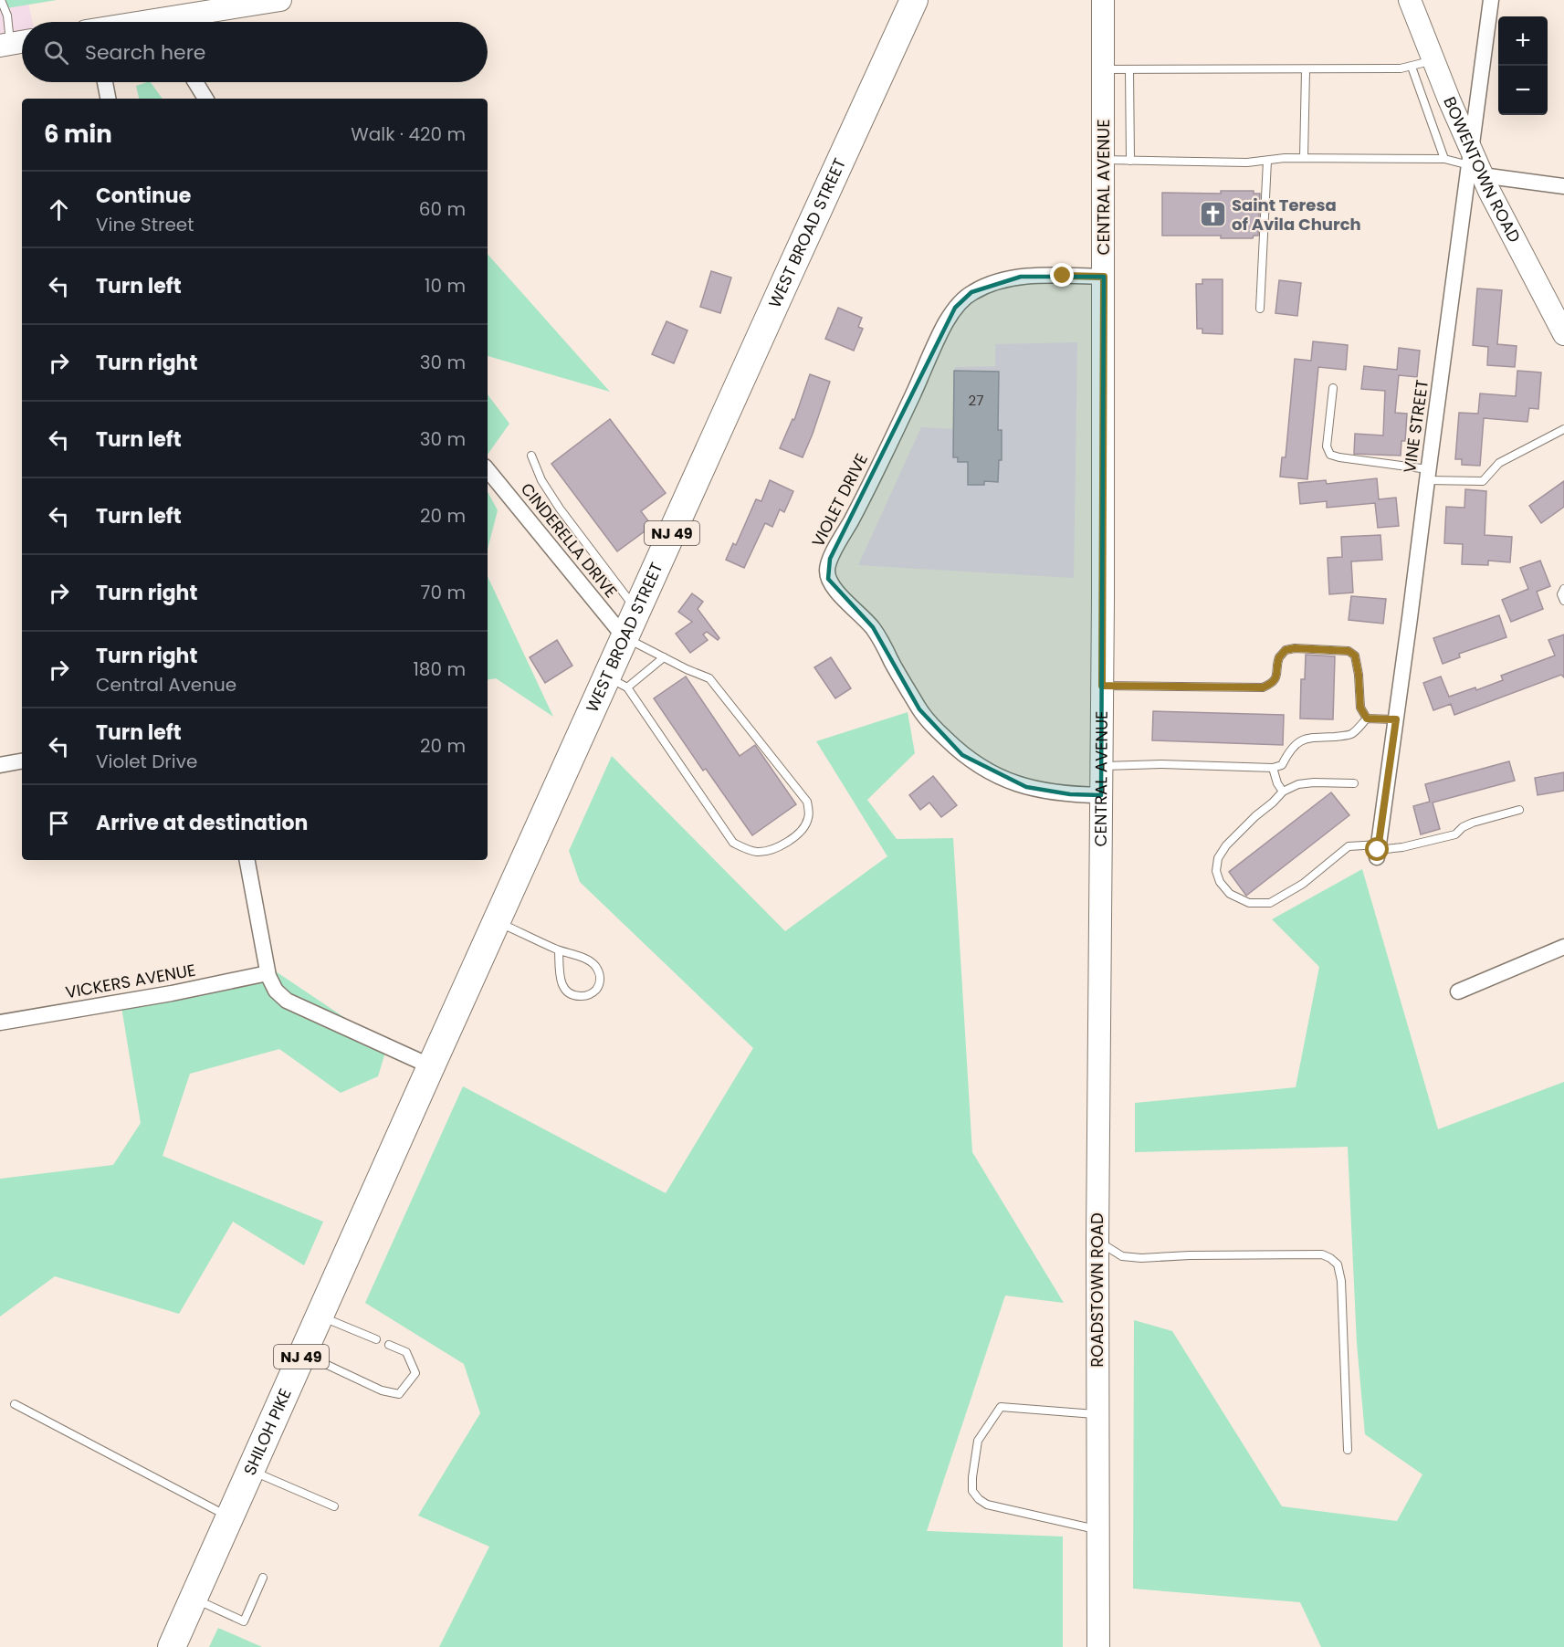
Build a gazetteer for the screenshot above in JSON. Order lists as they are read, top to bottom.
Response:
{
  "streets": {
    "highway": ["WEST BROAD STREET", "NJ 49", "SHILOH PIKE"],
    "main road": ["BOWENTOWN ROAD", "CENTRAL AVENUE", "ROADSTOWN ROAD"],
    "street": [
      "VINE STREET",
      "VIOLET DRIVE",
      "CINDERELLA DRIVE",
      "VICKERS AVENUE"
    ]
  },
  "crossings": [
    ["BOWENTOWN ROAD", "VINE STREET"],
    ["CENTRAL AVENUE", "VIOLET DRIVE"],
    ["CENTRAL AVENUE", "ROADSTOWN ROAD"],
    ["WEST BROAD STREET", "CINDERELLA DRIVE"],
    ["WEST BROAD STREET", "SHILOH PIKE"]
  ],
  "places": {
    "church": ["Saint Teresa of Avila Church"]
  },
  "house_numbers": ["27"],
  "page": {
    "map_buttons": ["+", "−"],
    "search": "Search here",
    "heading": ["6 min", "Walk · 420 m"],
    "list": [
      ["Continue", "Vine Street", "60 m"],
      ["Turn left", "10 m"],
      ["Turn right", "30 m"],
      ["Turn left", "30 m"],
      ["Turn left", "20 m"],
      ["Turn right", "70 m"],
      ["Turn right", "Central Avenue", "180 m"],
      ["Turn left", "Violet Drive", "20 m"],
      "Arrive at destination"
    ]
  }
}
